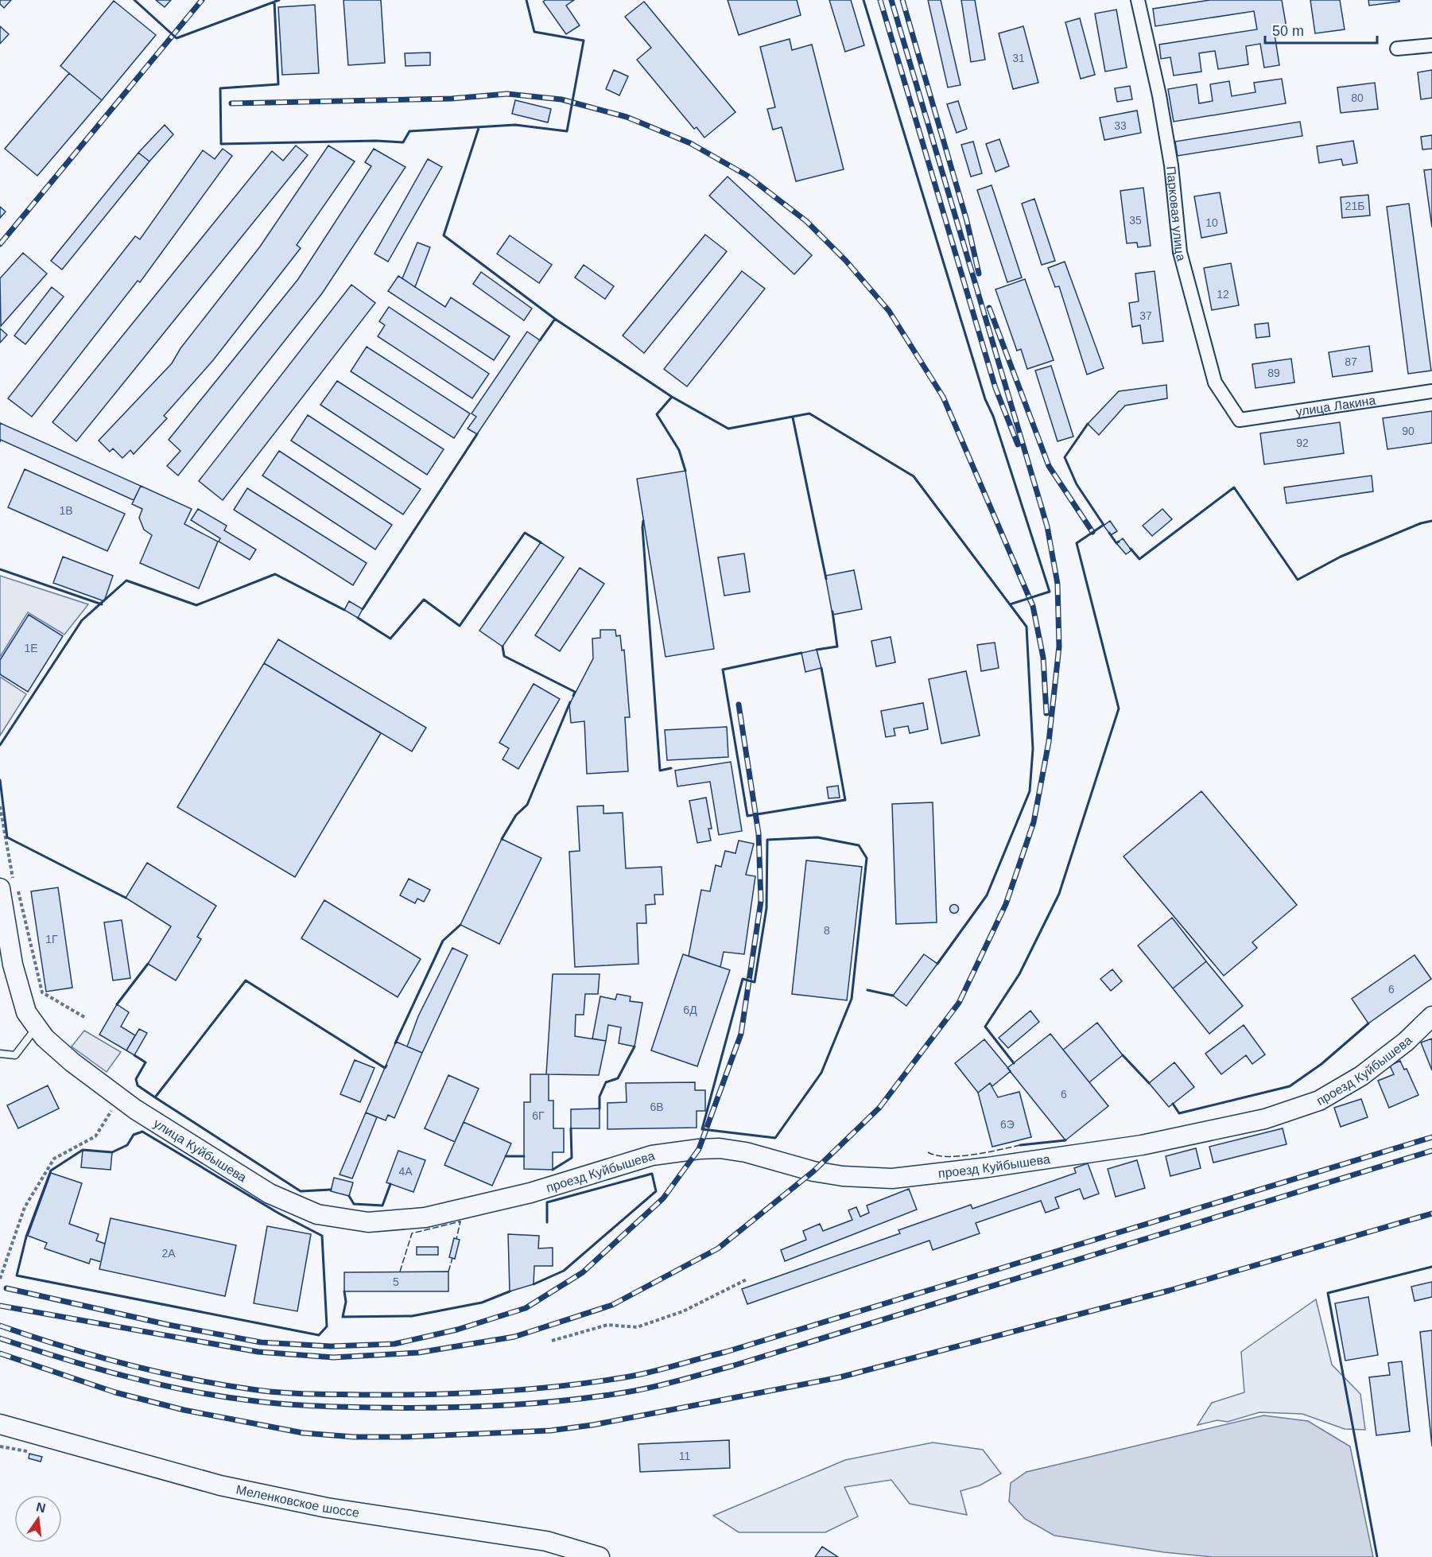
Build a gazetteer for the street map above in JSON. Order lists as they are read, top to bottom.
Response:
{
  "streets": {
    "street": [
      "Парковая улица",
      "улица Лакина",
      "проезд Куйбышева",
      "улица Куйбышева",
      "Меленковское шоссе"
    ]
  },
  "crossings": [
    ["Парковая улица", "улица Лакина"],
    ["проезд Куйбышева", "улица Куйбышева"]
  ],
  "house_numbers": [
    "31",
    "80",
    "33",
    "21Б",
    "35",
    "10",
    "12",
    "37",
    "87",
    "89",
    "90",
    "92",
    "1В",
    "1Е",
    "8",
    "1Г",
    "6",
    "6Д",
    "6",
    "6В",
    "6Г",
    "6Э",
    "4А",
    "2А",
    "5",
    "11"
  ],
  "scale_bar": "50 m",
  "north": "top"
}
